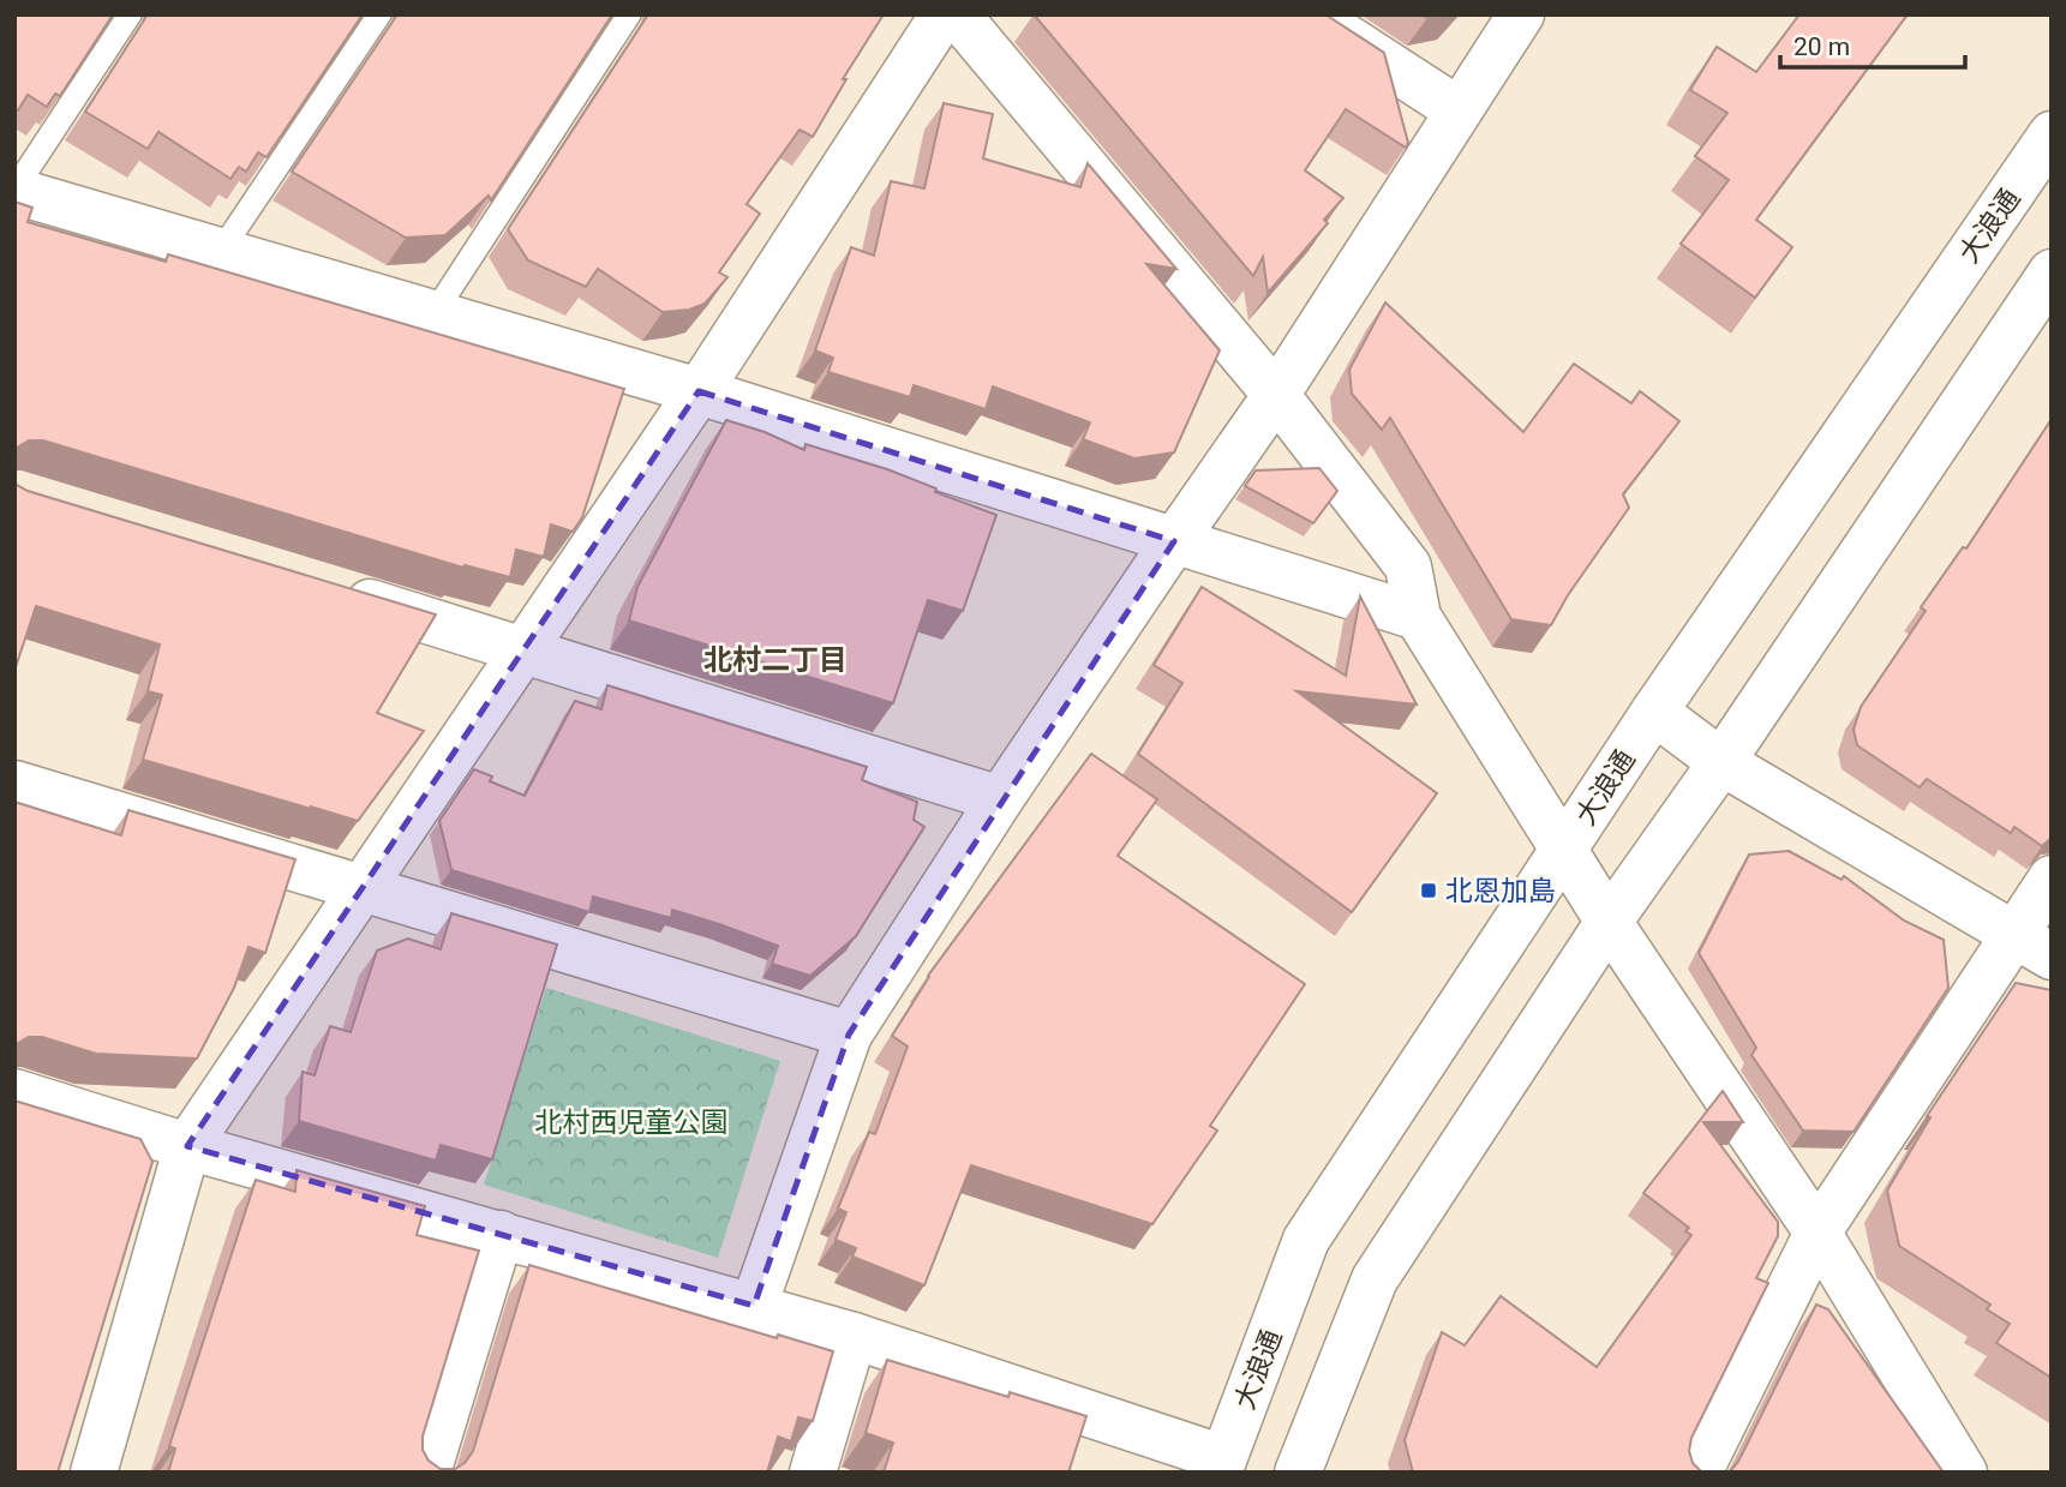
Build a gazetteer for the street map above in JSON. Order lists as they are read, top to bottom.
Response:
{
  "streets": {
    "street": ["大浪通"]
  },
  "districts": ["北村二丁目"],
  "parks": ["北村西児童公園"],
  "places": {
    "transit": ["北恩加島"]
  },
  "scale_bar": "20 m"
}
